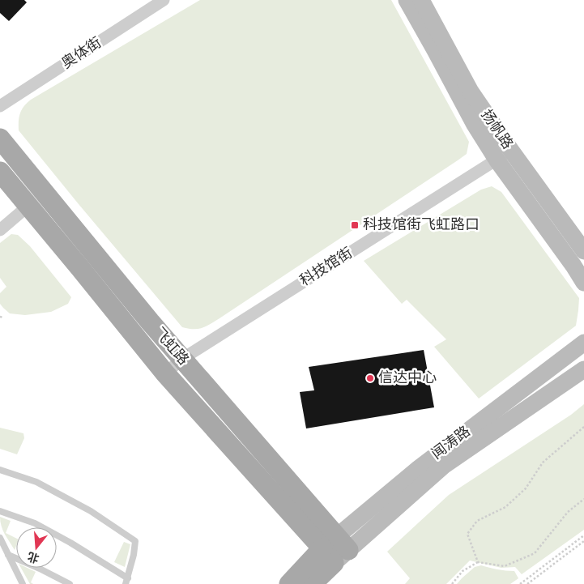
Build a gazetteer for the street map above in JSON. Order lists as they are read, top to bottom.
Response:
{
  "streets": {
    "main road": ["扬帆路", "飞虹路", "闻涛路"],
    "street": ["奥体街", "科技馆街"]
  },
  "crossings": [
    ["扬帆路", "科技馆街"],
    ["科技馆街", "飞虹路"],
    ["飞虹路", "闻涛路"]
  ],
  "places": {
    "transit": ["科技馆街飞虹路口"],
    "other": ["信达中心"]
  },
  "north": "bottom"
}
